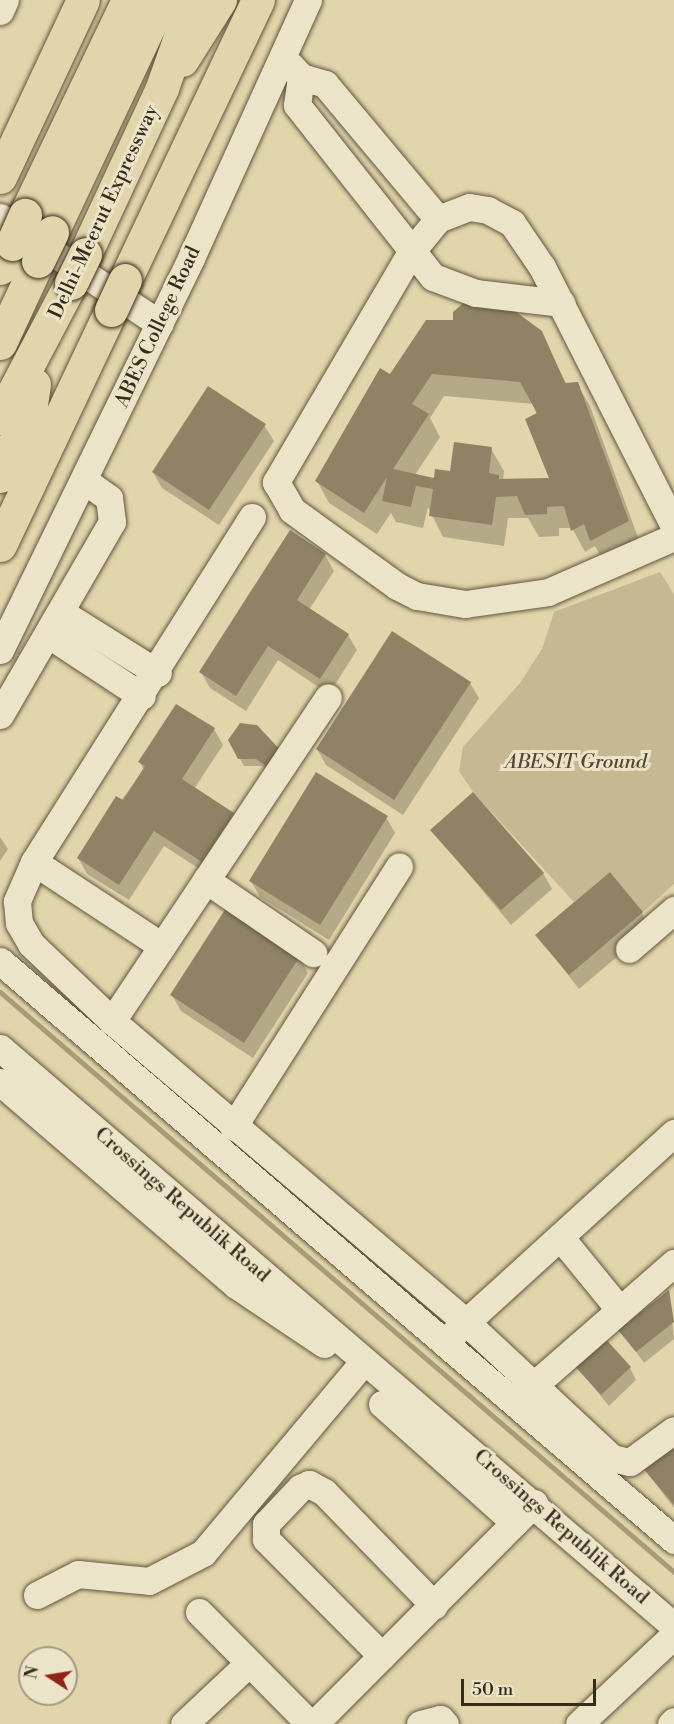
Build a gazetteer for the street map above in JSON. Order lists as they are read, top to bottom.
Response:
{
  "streets": {
    "highway": ["Delhi-Meerut Expressway"],
    "street": ["ABES College Road", "Crossings Republik Road"]
  },
  "parks": ["ABESIT Ground"],
  "scale_bar": "50 m",
  "north": "left"
}
